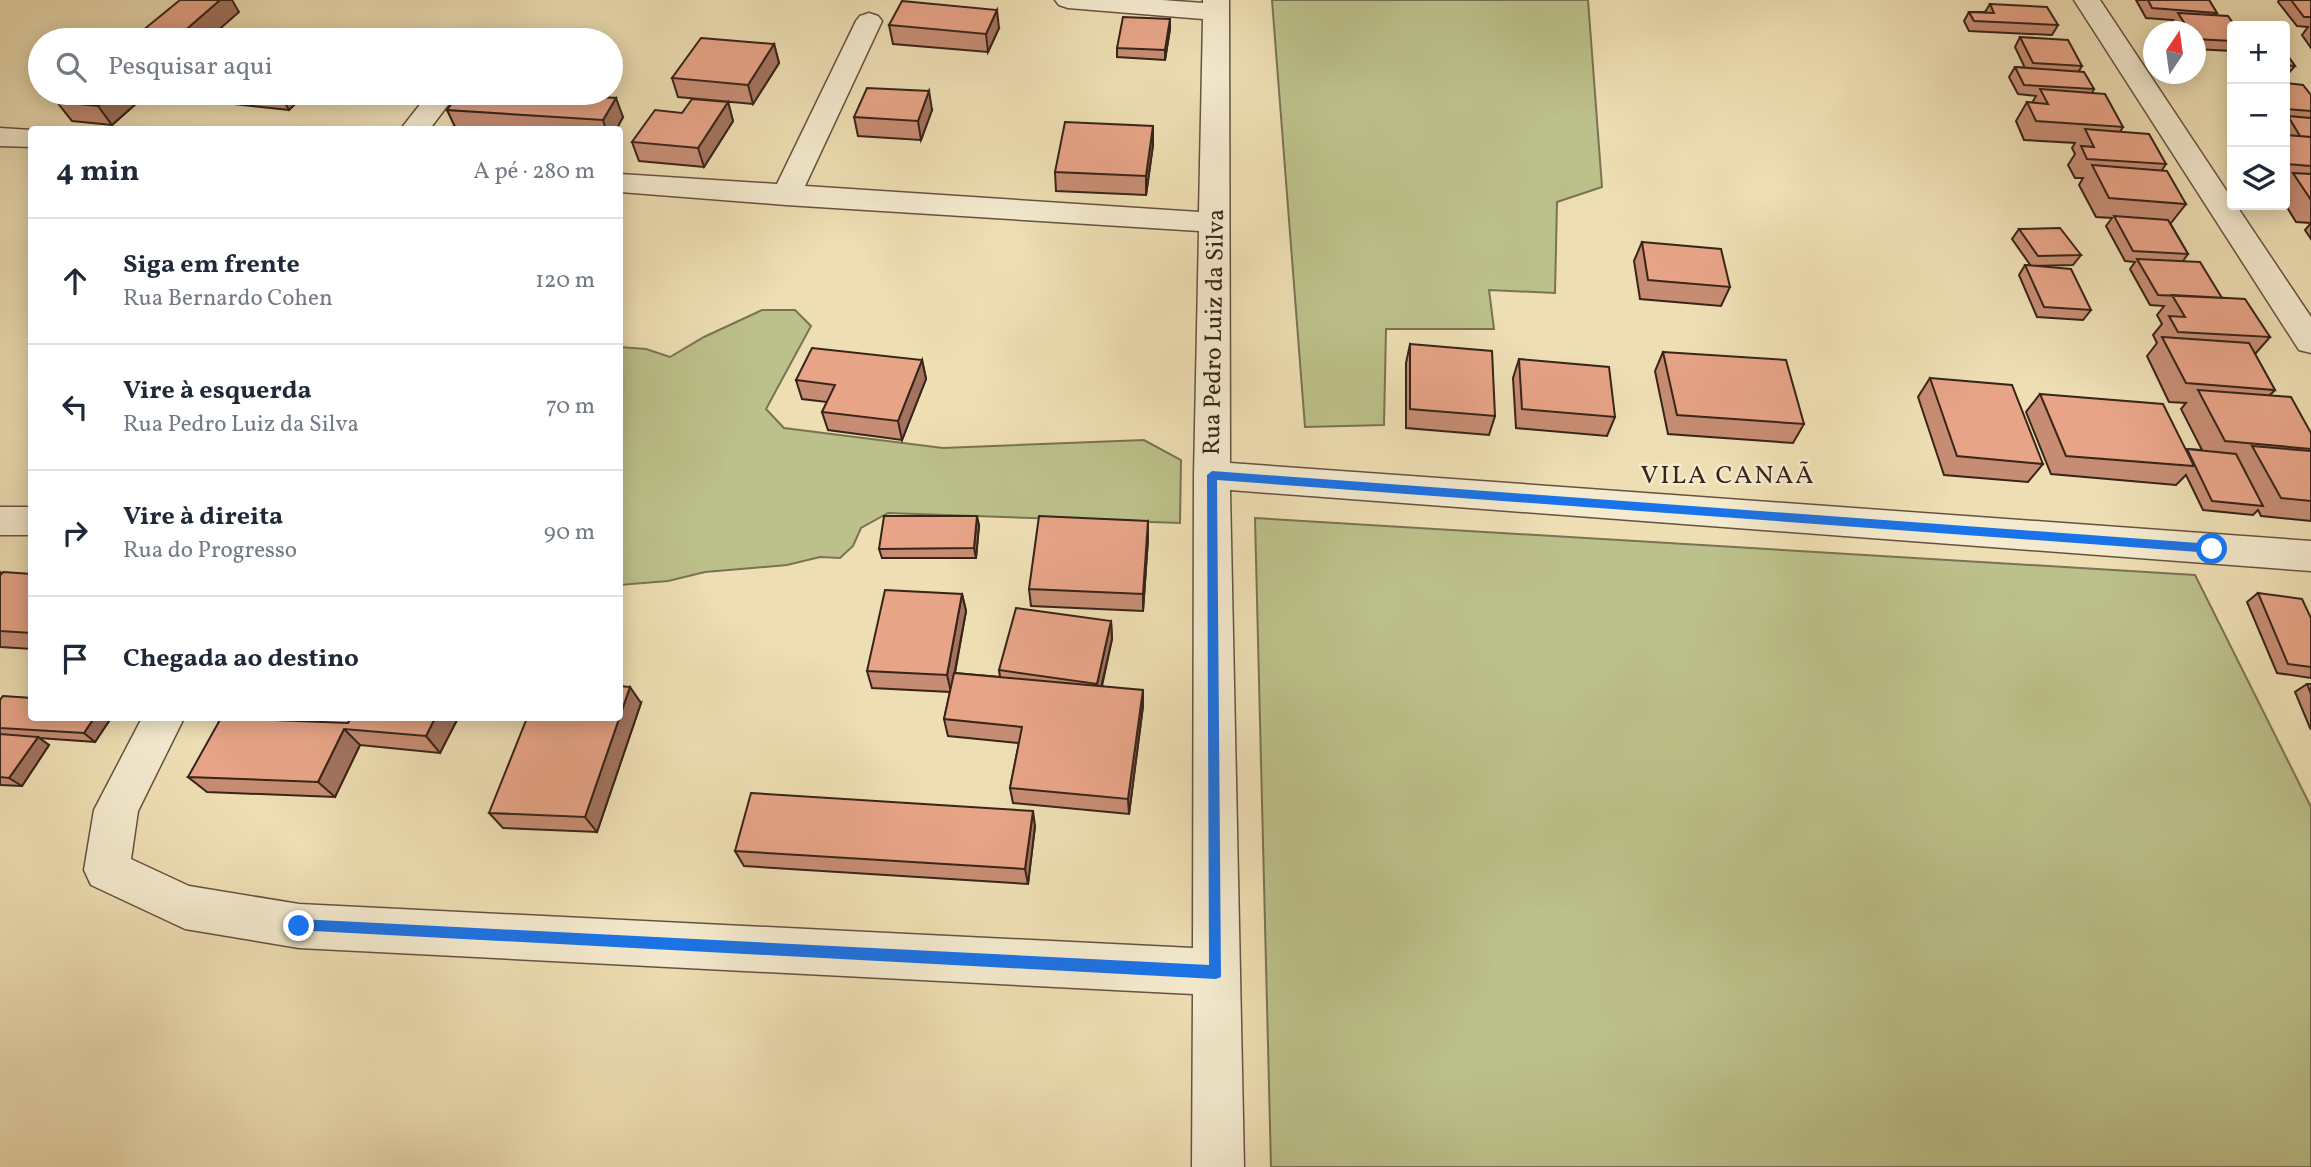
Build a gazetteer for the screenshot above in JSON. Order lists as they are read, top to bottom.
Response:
{
  "streets": {
    "street": ["Rua Pedro Luiz da Silva"]
  },
  "districts": ["VILA CANAÃ"],
  "north": "top",
  "page": {
    "map_buttons": ["+", "−"],
    "search": "Pesquisar aqui",
    "heading": ["4 min", "A pé · 280 m"],
    "list": [
      ["Siga em frente", "Rua Bernardo Cohen", "120 m"],
      ["Vire à esquerda", "Rua Pedro Luiz da Silva", "70 m"],
      ["Vire à direita", "Rua do Progresso", "90 m"],
      "Chegada ao destino"
    ]
  }
}
